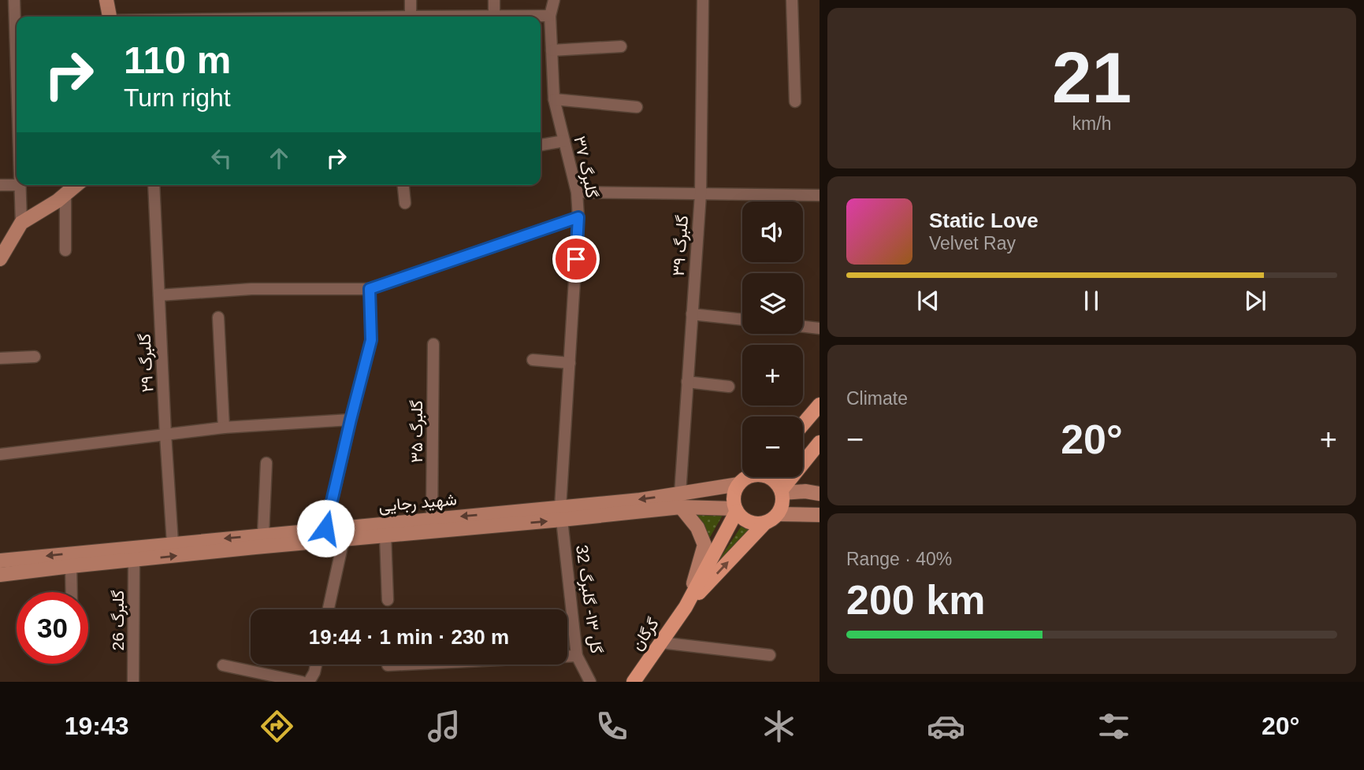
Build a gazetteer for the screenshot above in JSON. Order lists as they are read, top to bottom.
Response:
{
  "streets": {
    "main road": ["شهید رجایی", "گرگان"],
    "street": [
      "گلبرگ ۳۷",
      "گلبرگ ۳۹",
      "گلبرگ ۲۹",
      "گلبرگ ۳۵",
      "گل ۱۳- گلبرگ 32",
      "گلبرگ 26"
    ]
  },
  "crossings": [
    ["گلبرگ ۳۷", "شهید رجایی"],
    ["گلبرگ ۳۷", "گل ۱۳- گلبرگ 32"],
    ["گلبرگ ۳۹", "شهید رجایی"],
    ["گلبرگ ۲۹", "شهید رجایی"],
    ["گلبرگ ۳۵", "شهید رجایی"],
    ["شهید رجایی", "گل ۱۳- گلبرگ 32"],
    ["شهید رجایی", "گلبرگ 26"]
  ],
  "page": {
    "tile": [
      ["21", "km/h"],
      "Climate",
      ["Range · 40%", "200 km"]
    ],
    "turn": ["110 m", "Turn right"],
    "song": ["Static Love", "Velvet Ray"],
    "map_buttons": ["+", "−"],
    "heat": ["−", "20°", "+"],
    "limit": "30",
    "trip": "19:44 · 1 min · 230 m",
    "tabs": ["19:43", "20°"]
  }
}
